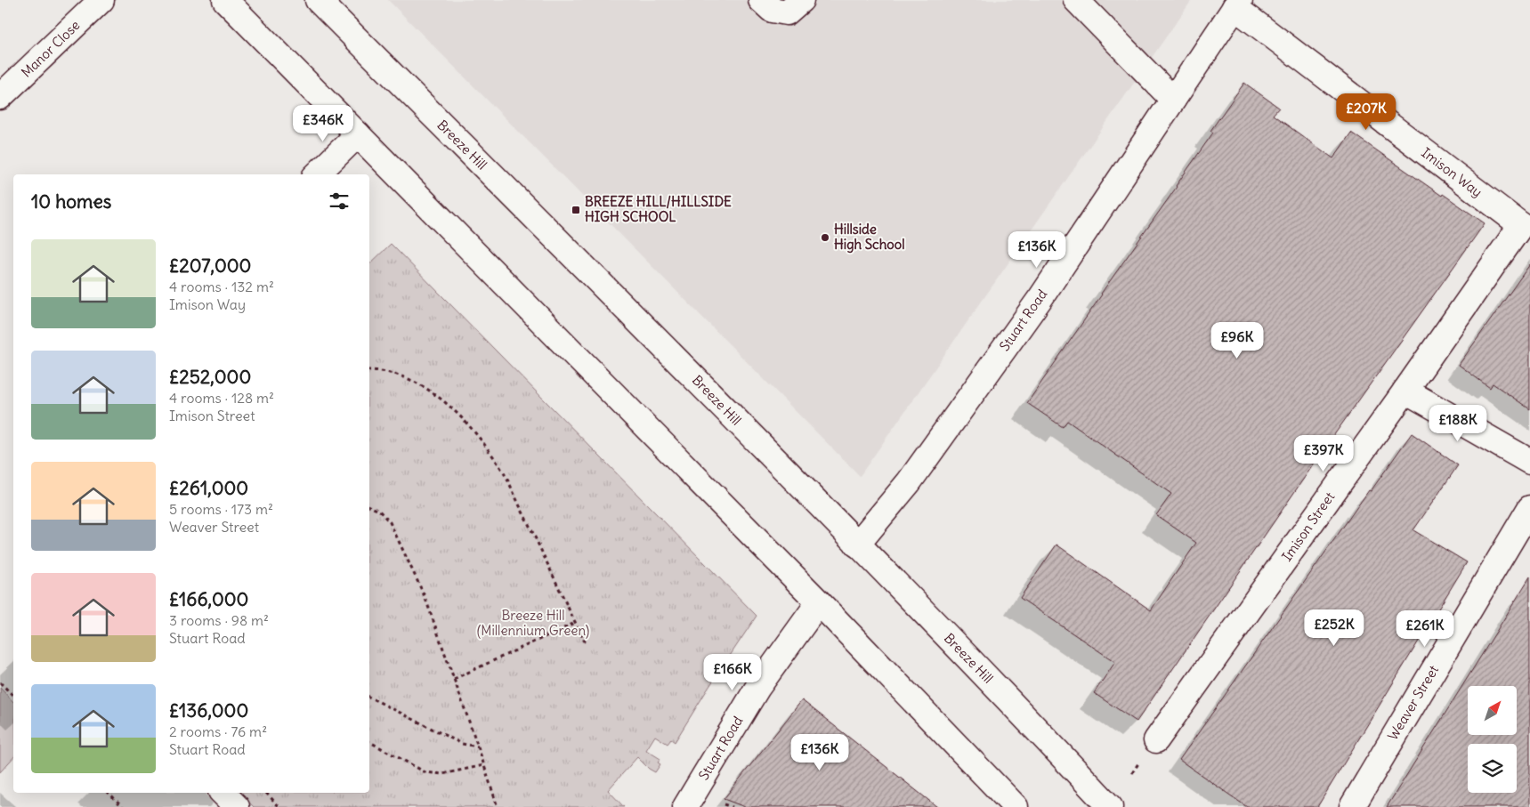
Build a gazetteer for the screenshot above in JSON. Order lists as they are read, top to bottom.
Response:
{
  "streets": {
    "main road": [
      "Manor Close",
      "Breeze Hill",
      "Imison Way",
      "Stuart Road",
      "Imison Street",
      "Weaver Street"
    ]
  },
  "crossings": [
    ["Breeze Hill", "Stuart Road"],
    ["Imison Way", "Stuart Road"],
    ["Imison Way", "Imison Street"]
  ],
  "parks": ["Breeze Hill (Millennium Green)"],
  "places": {
    "transit": ["BREEZE HILL/HILLSIDE HIGH SCHOOL"],
    "other": ["Hillside High School"]
  },
  "north": "top right",
  "page": {
    "price": [
      "£207K",
      "£346K",
      "£136K",
      "£96K",
      "£188K",
      "£397K",
      "£252K",
      "£261K",
      "£166K",
      "£136K"
    ],
    "heading": "10 homes",
    "list": [
      {
        "name": "£207,000",
        "note": "4 rooms · 132 m² · Imison Way"
      },
      {
        "name": "£252,000",
        "note": "4 rooms · 128 m² · Imison Street"
      },
      {
        "name": "£261,000",
        "note": "5 rooms · 173 m² · Weaver Street"
      },
      {
        "name": "£166,000",
        "note": "3 rooms · 98 m² · Stuart Road"
      },
      {
        "name": "£136,000",
        "note": "2 rooms · 76 m² · Stuart Road"
      }
    ]
  }
}
